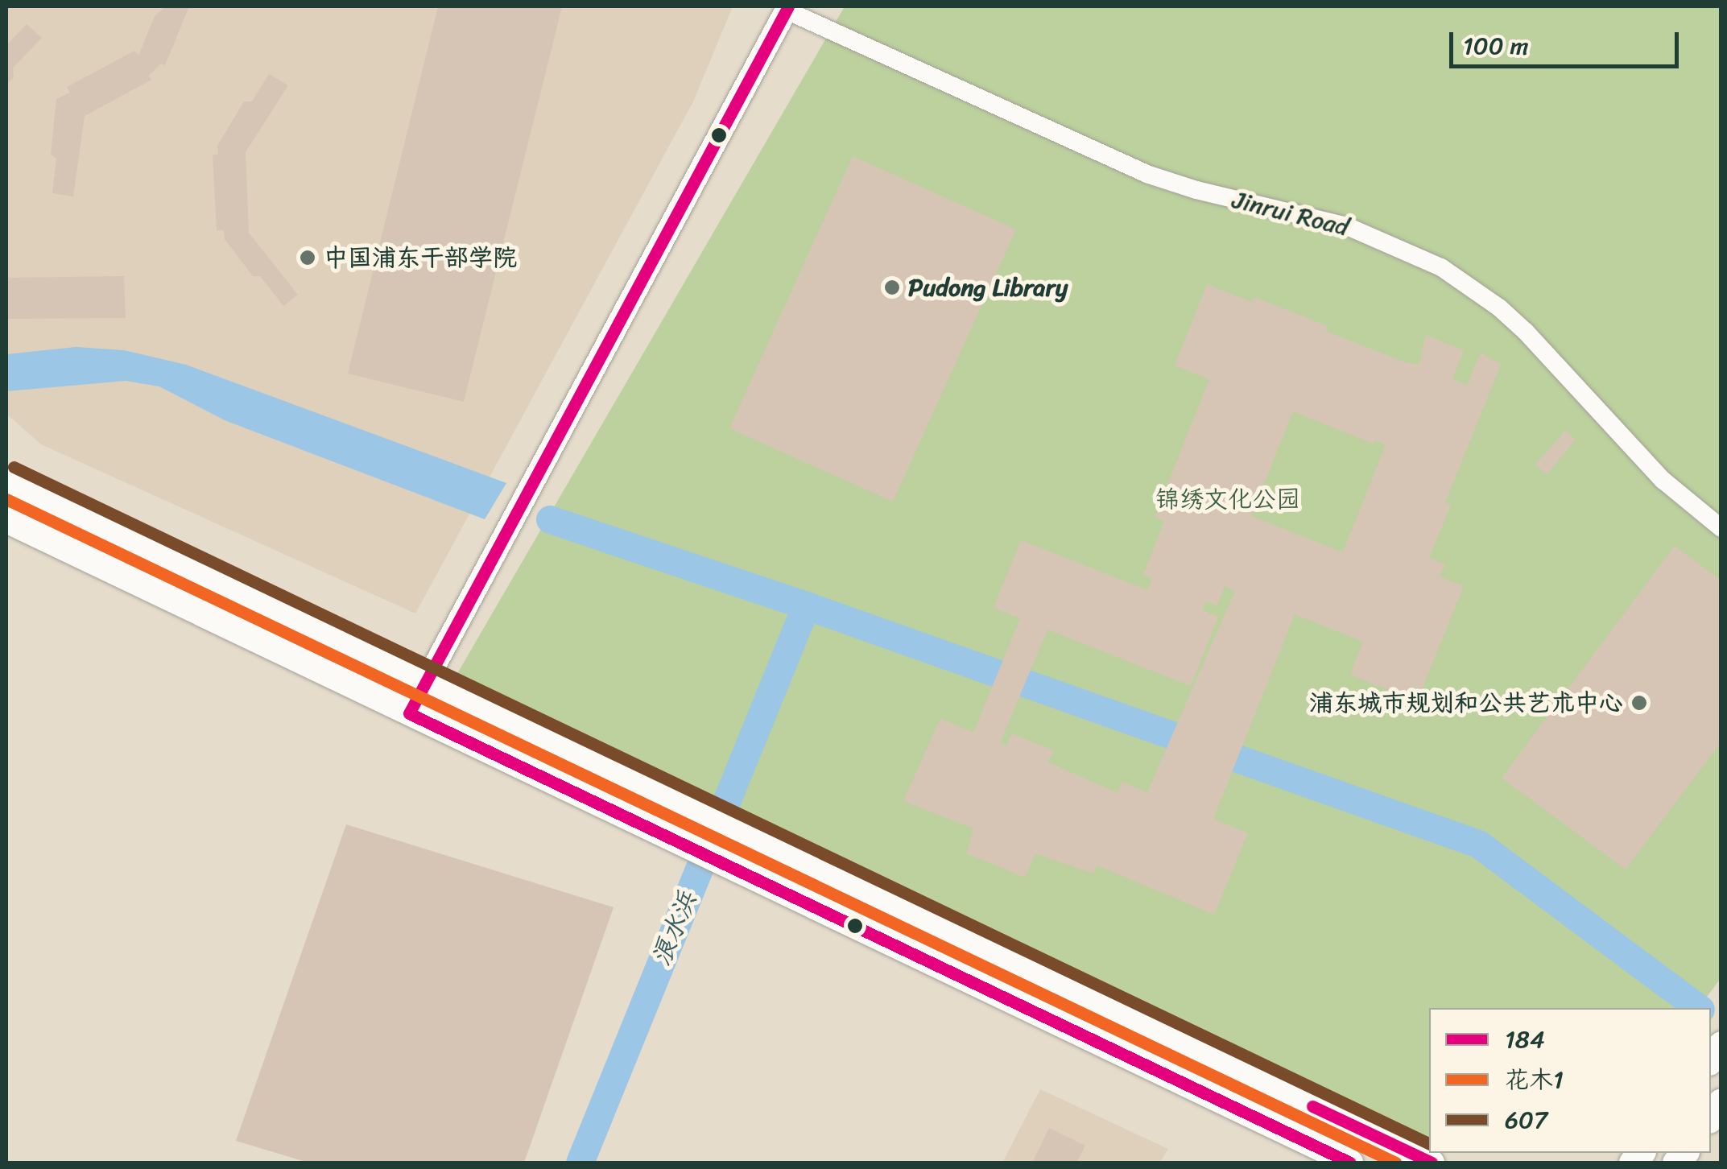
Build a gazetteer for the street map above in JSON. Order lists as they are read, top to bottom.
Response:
{
  "streets": {
    "street": ["Jinrui Road"]
  },
  "water": ["浪水浜"],
  "parks": ["锦绣文化公园"],
  "places": ["中国浦东干部学院", "Pudong Library", "浦东城市规划和公共艺术中心"],
  "lines": ["transit line 184", "transit line 607", "transit line 花木1"],
  "legend": ["184", "花木1", "607"],
  "scale_bar": "100 m"
}
